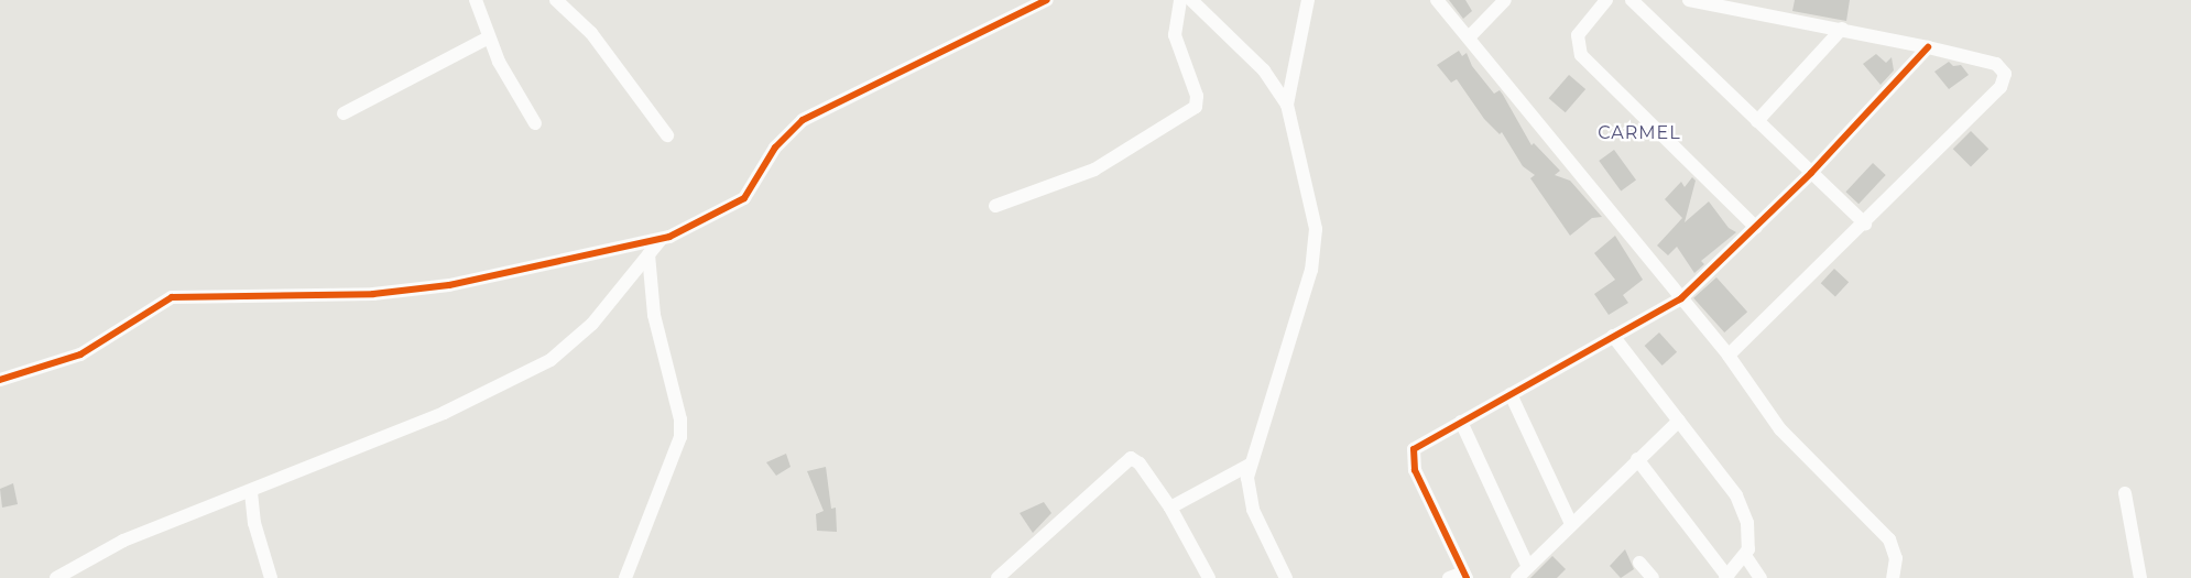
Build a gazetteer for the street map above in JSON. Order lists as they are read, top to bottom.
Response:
{
  "districts": ["CARMEL"]
}
